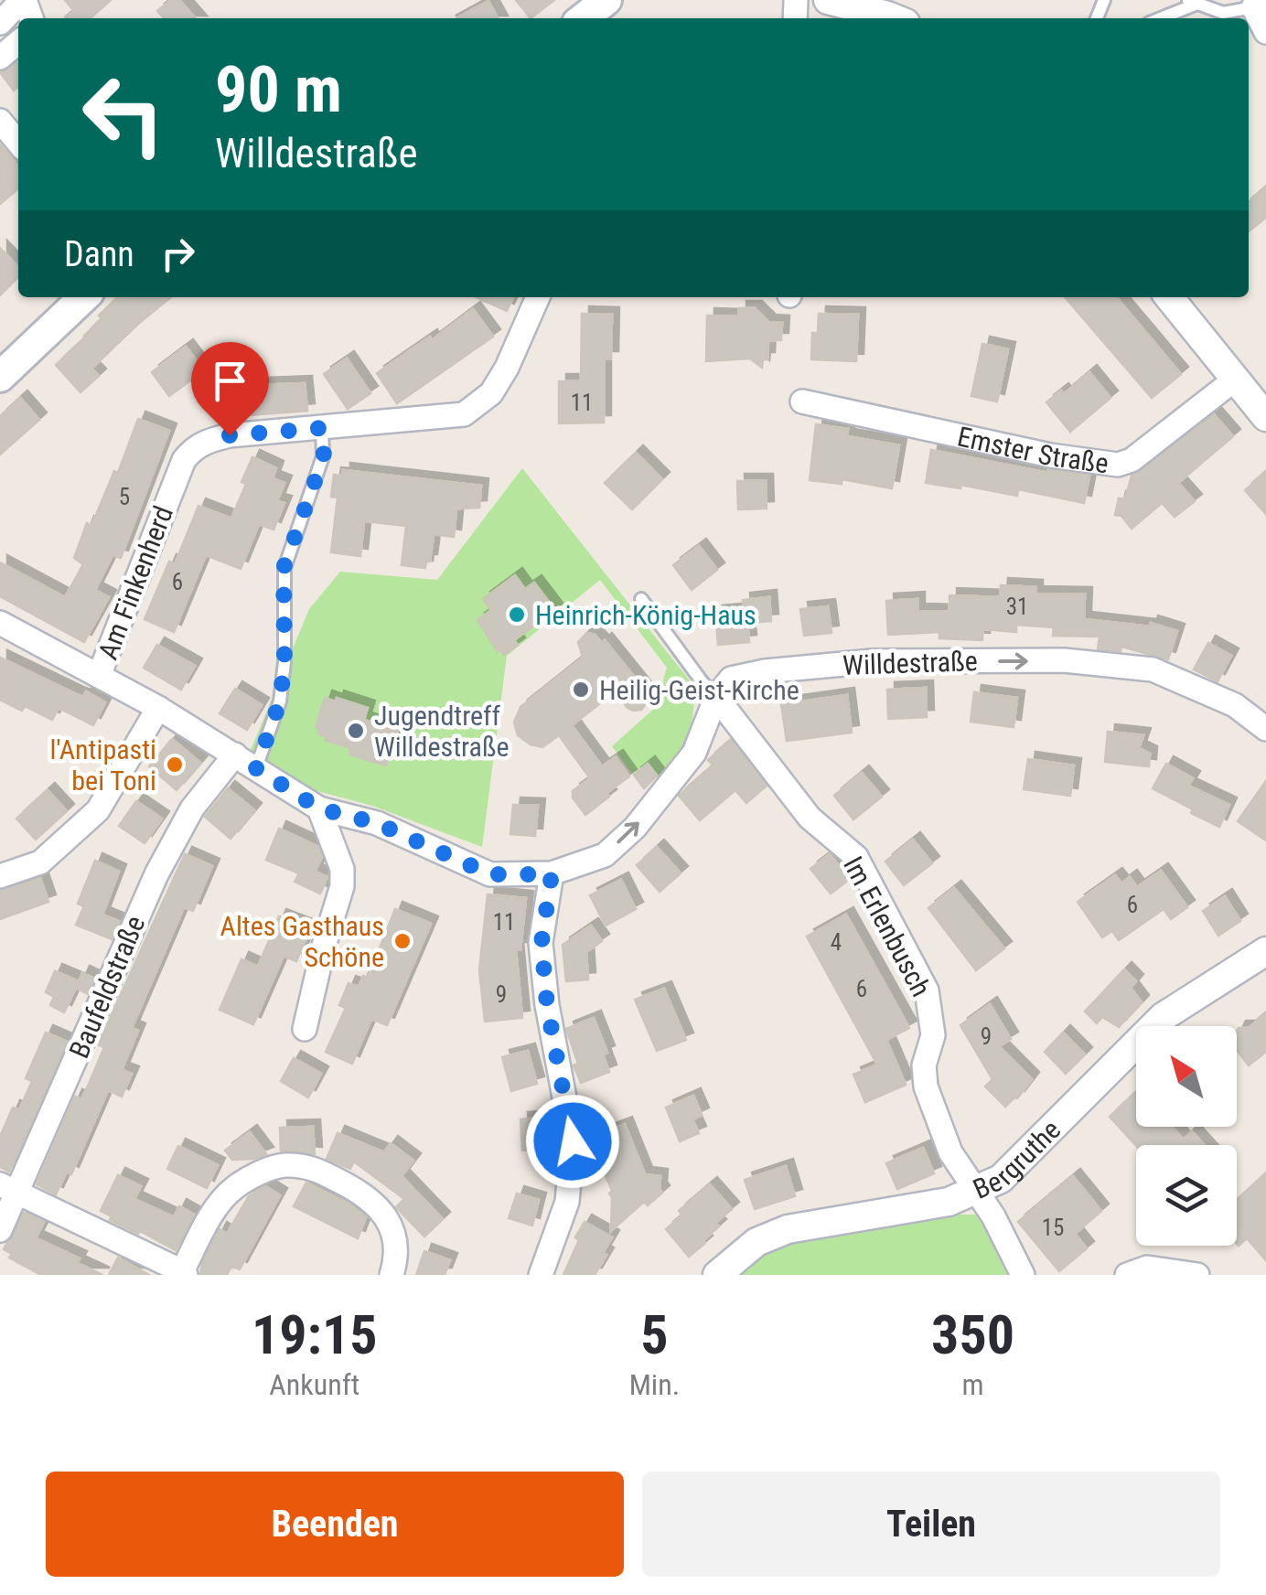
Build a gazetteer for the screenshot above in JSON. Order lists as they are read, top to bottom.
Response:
{
  "streets": {
    "street": [
      "Emster Straße",
      "Am Finkenherd",
      "Willdestraße",
      "Im Erlenbusch",
      "Baufeldstraße",
      "Bergruthe"
    ]
  },
  "crossings": [
    ["Willdestraße", "Im Erlenbusch"],
    ["Im Erlenbusch", "Bergruthe"]
  ],
  "one_way": ["Willdestraße"],
  "places": [
    "Heinrich-König-Haus",
    "Heilig-Geist-Kirche",
    "Jugendtreff Willdestraße",
    "l'Antipasti bei Toni",
    "Altes Gasthaus Schöne"
  ],
  "house_numbers": [
    "11",
    "5",
    "6",
    "31",
    "6",
    "11",
    "4",
    "6",
    "9",
    "9",
    "15"
  ],
  "north": "top left",
  "page": {
    "turn": ["90 m", "Willdestraße"],
    "then": "Dann",
    "eta": [
      "19:15",
      "Ankunft",
      "5",
      "Min.",
      "350",
      "m"
    ],
    "buttons": ["Beenden", "Teilen"]
  }
}
